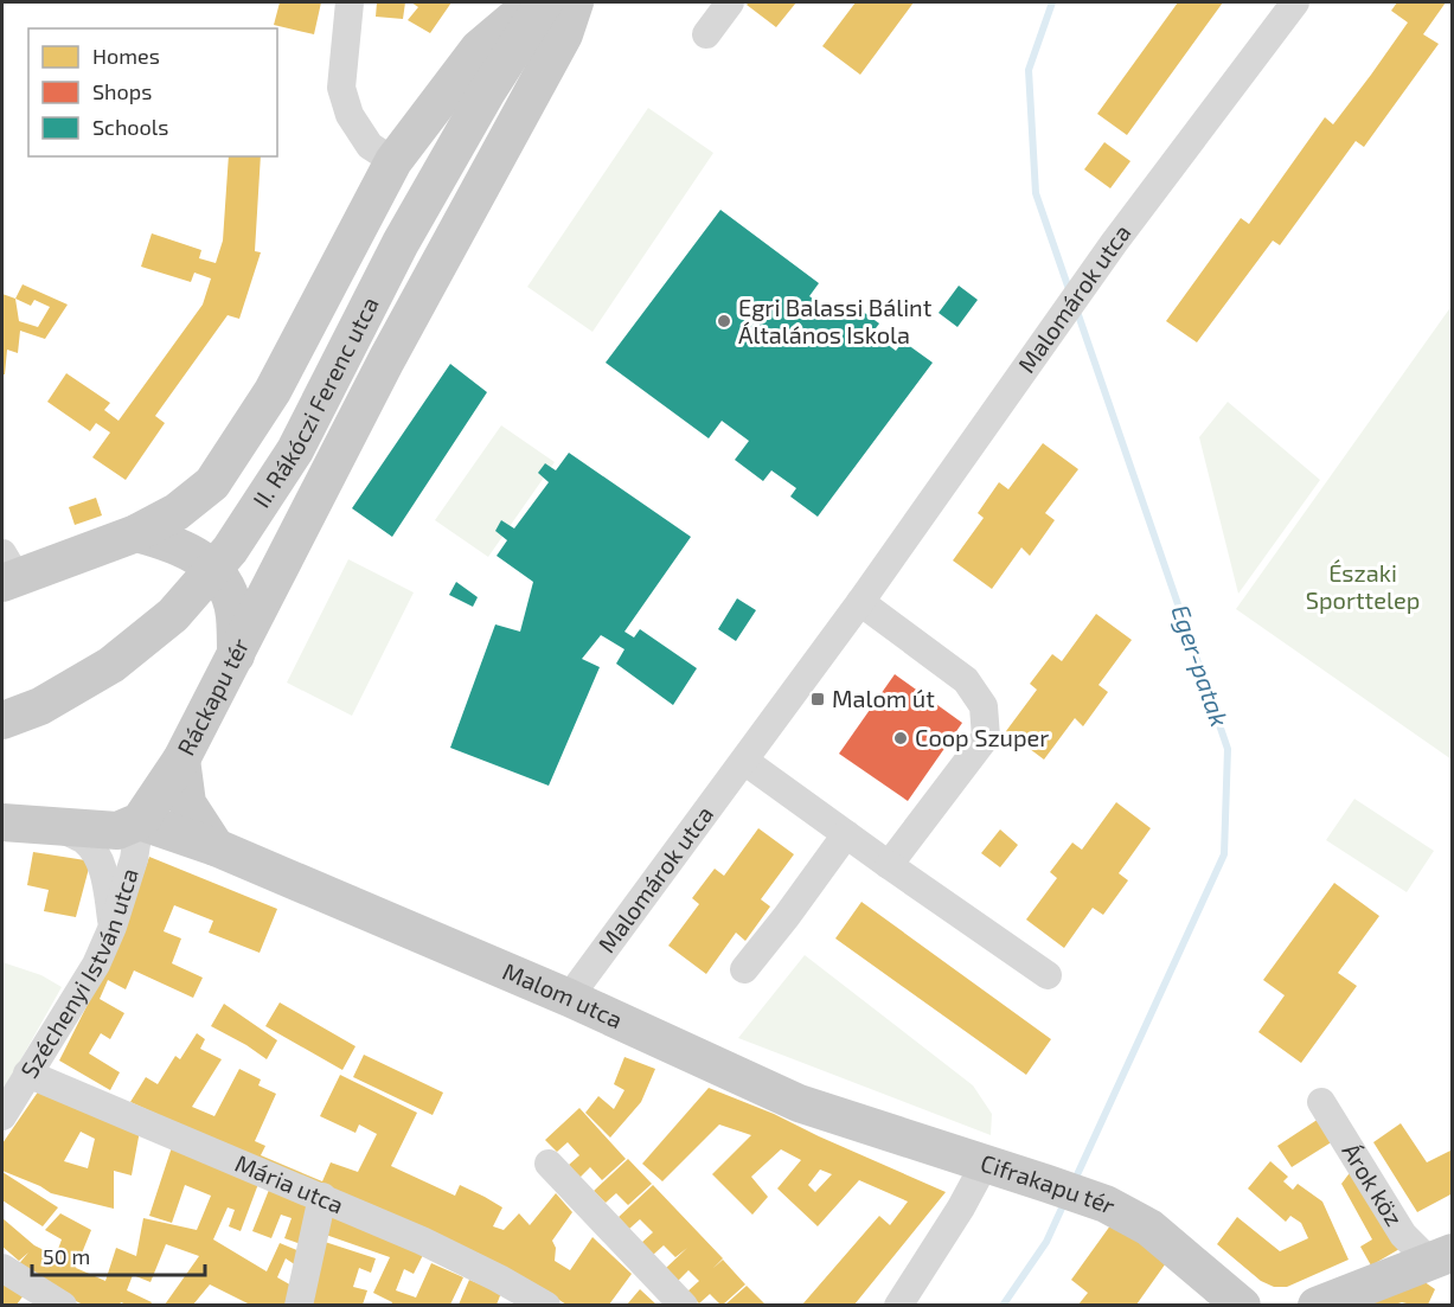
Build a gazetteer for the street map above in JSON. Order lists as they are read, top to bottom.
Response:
{
  "streets": {
    "main road": [
      "II. Rákóczi Ferenc utca",
      "Ráckapu tér",
      "Malom utca",
      "Cifrakapu tér"
    ],
    "street": [
      "Malomárok utca",
      "Széchenyi István utca",
      "Mária utca",
      "Árok köz"
    ]
  },
  "crossings": [
    ["Malomárok utca", "Malom utca"],
    ["II. Rákóczi Ferenc utca", "Ráckapu tér"],
    ["Ráckapu tér", "Széchenyi István utca"],
    ["Ráckapu tér", "Malom utca"],
    ["Széchenyi István utca", "Malom utca"],
    ["Széchenyi István utca", "Mária utca"],
    ["Malom utca", "Cifrakapu tér"]
  ],
  "water": ["Eger-patak"],
  "parks": ["Északi Sporttelep"],
  "places": {
    "other": ["Egri Balassi Bálint Általános Iskola", "Coop Szuper"],
    "transit": ["Malom út"]
  },
  "legend": ["Homes", "Shops", "Schools"],
  "scale_bar": "50 m"
}
